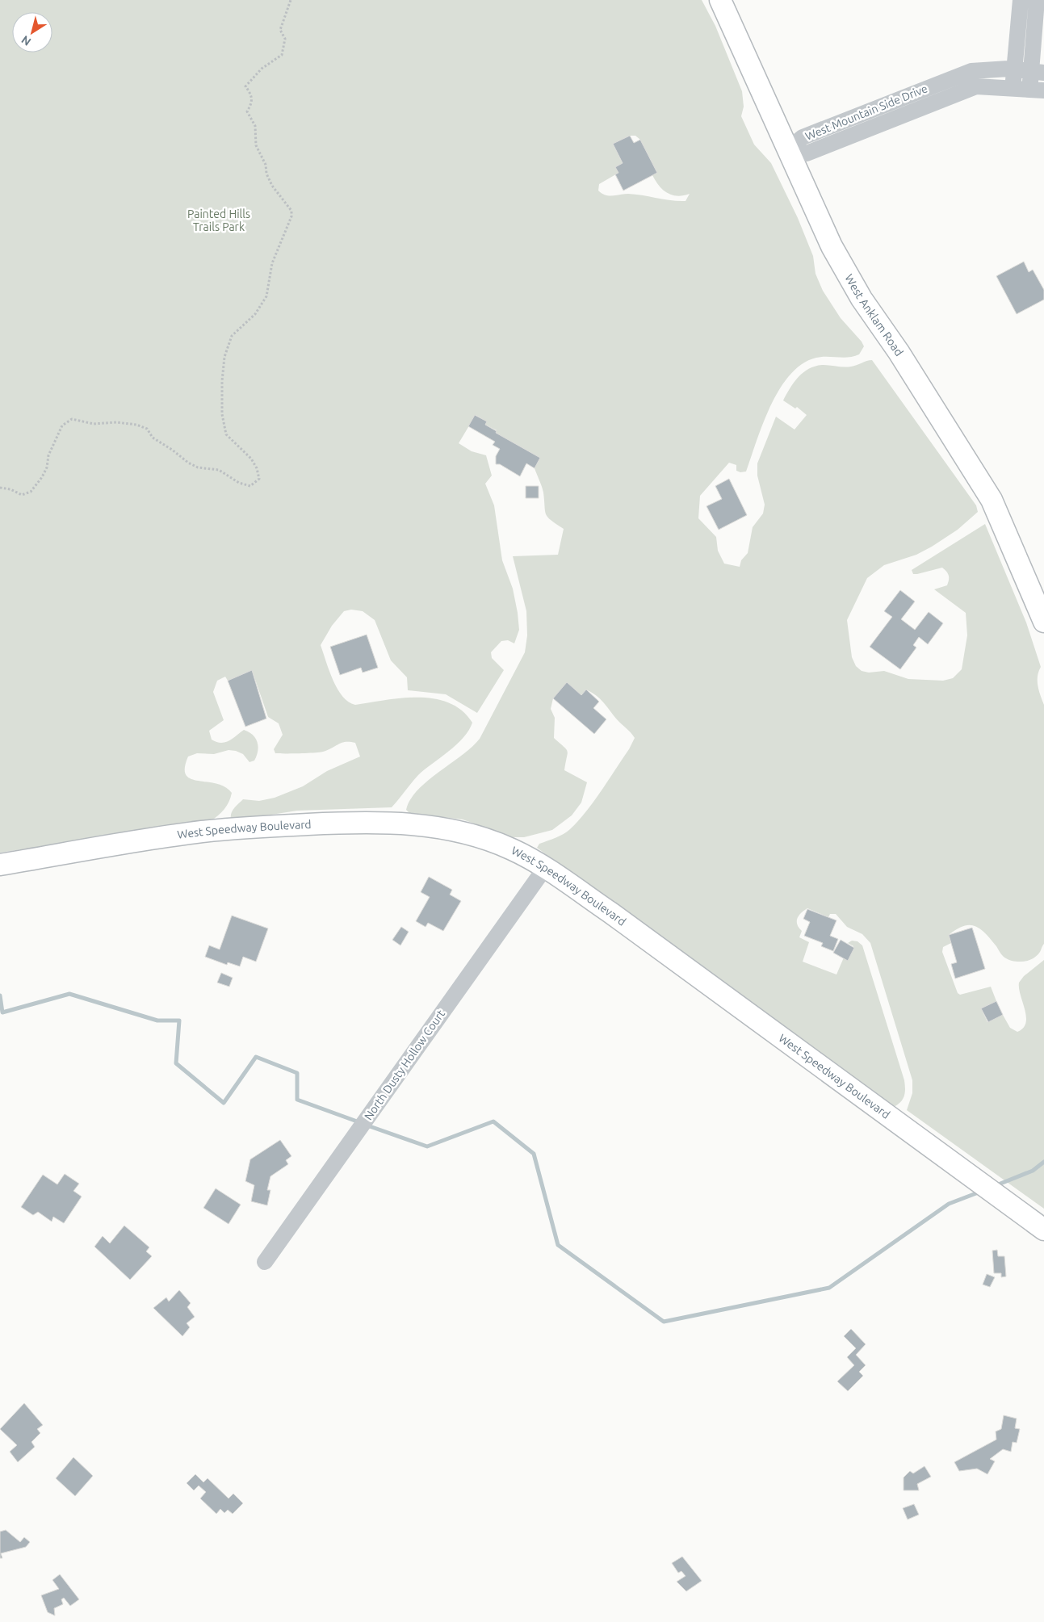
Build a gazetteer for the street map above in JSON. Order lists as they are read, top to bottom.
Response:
{
  "streets": {
    "main road": ["West Anklam Road", "West Speedway Boulevard"],
    "street": ["West Mountain Side Drive", "North Dusty Hollow Court"]
  },
  "crossings": [
    ["West Mountain Side Drive", "West Anklam Road"],
    ["West Speedway Boulevard", "North Dusty Hollow Court"]
  ],
  "parks": ["Painted Hills Trails Park"],
  "north": "bottom left"
}
